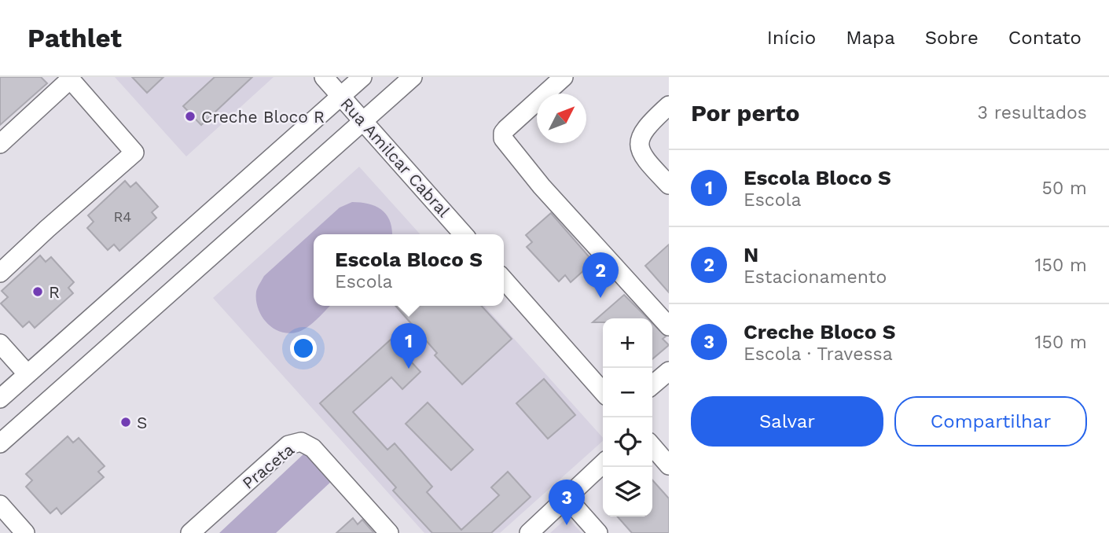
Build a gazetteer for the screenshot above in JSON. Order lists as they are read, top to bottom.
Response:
{
  "streets": {
    "street": ["Rua Amilcar Cabral", "Praceta"]
  },
  "places": ["Creche Bloco R", "R", "S"],
  "house_numbers": ["R4"],
  "north": "top right",
  "page": {
    "header": "Pathlet",
    "nav": [
      "Início",
      "Mapa",
      "Sobre",
      "Contato"
    ],
    "heading": ["Por perto", "3 resultados"],
    "list": [
      {
        "mark": "1",
        "name": "Escola Bloco S",
        "note": "Escola",
        "value": "50 m"
      },
      {
        "mark": "2",
        "name": "N",
        "note": "Estacionamento",
        "value": "150 m"
      },
      {
        "mark": "3",
        "name": "Creche Bloco S",
        "note": "Escola · Travessa",
        "value": "150 m"
      }
    ],
    "popup": ["Escola Bloco S", "Escola"],
    "pins": ["2", "1", "3"],
    "map_buttons": ["+", "−"],
    "buttons": ["Salvar", "Compartilhar"]
  }
}
